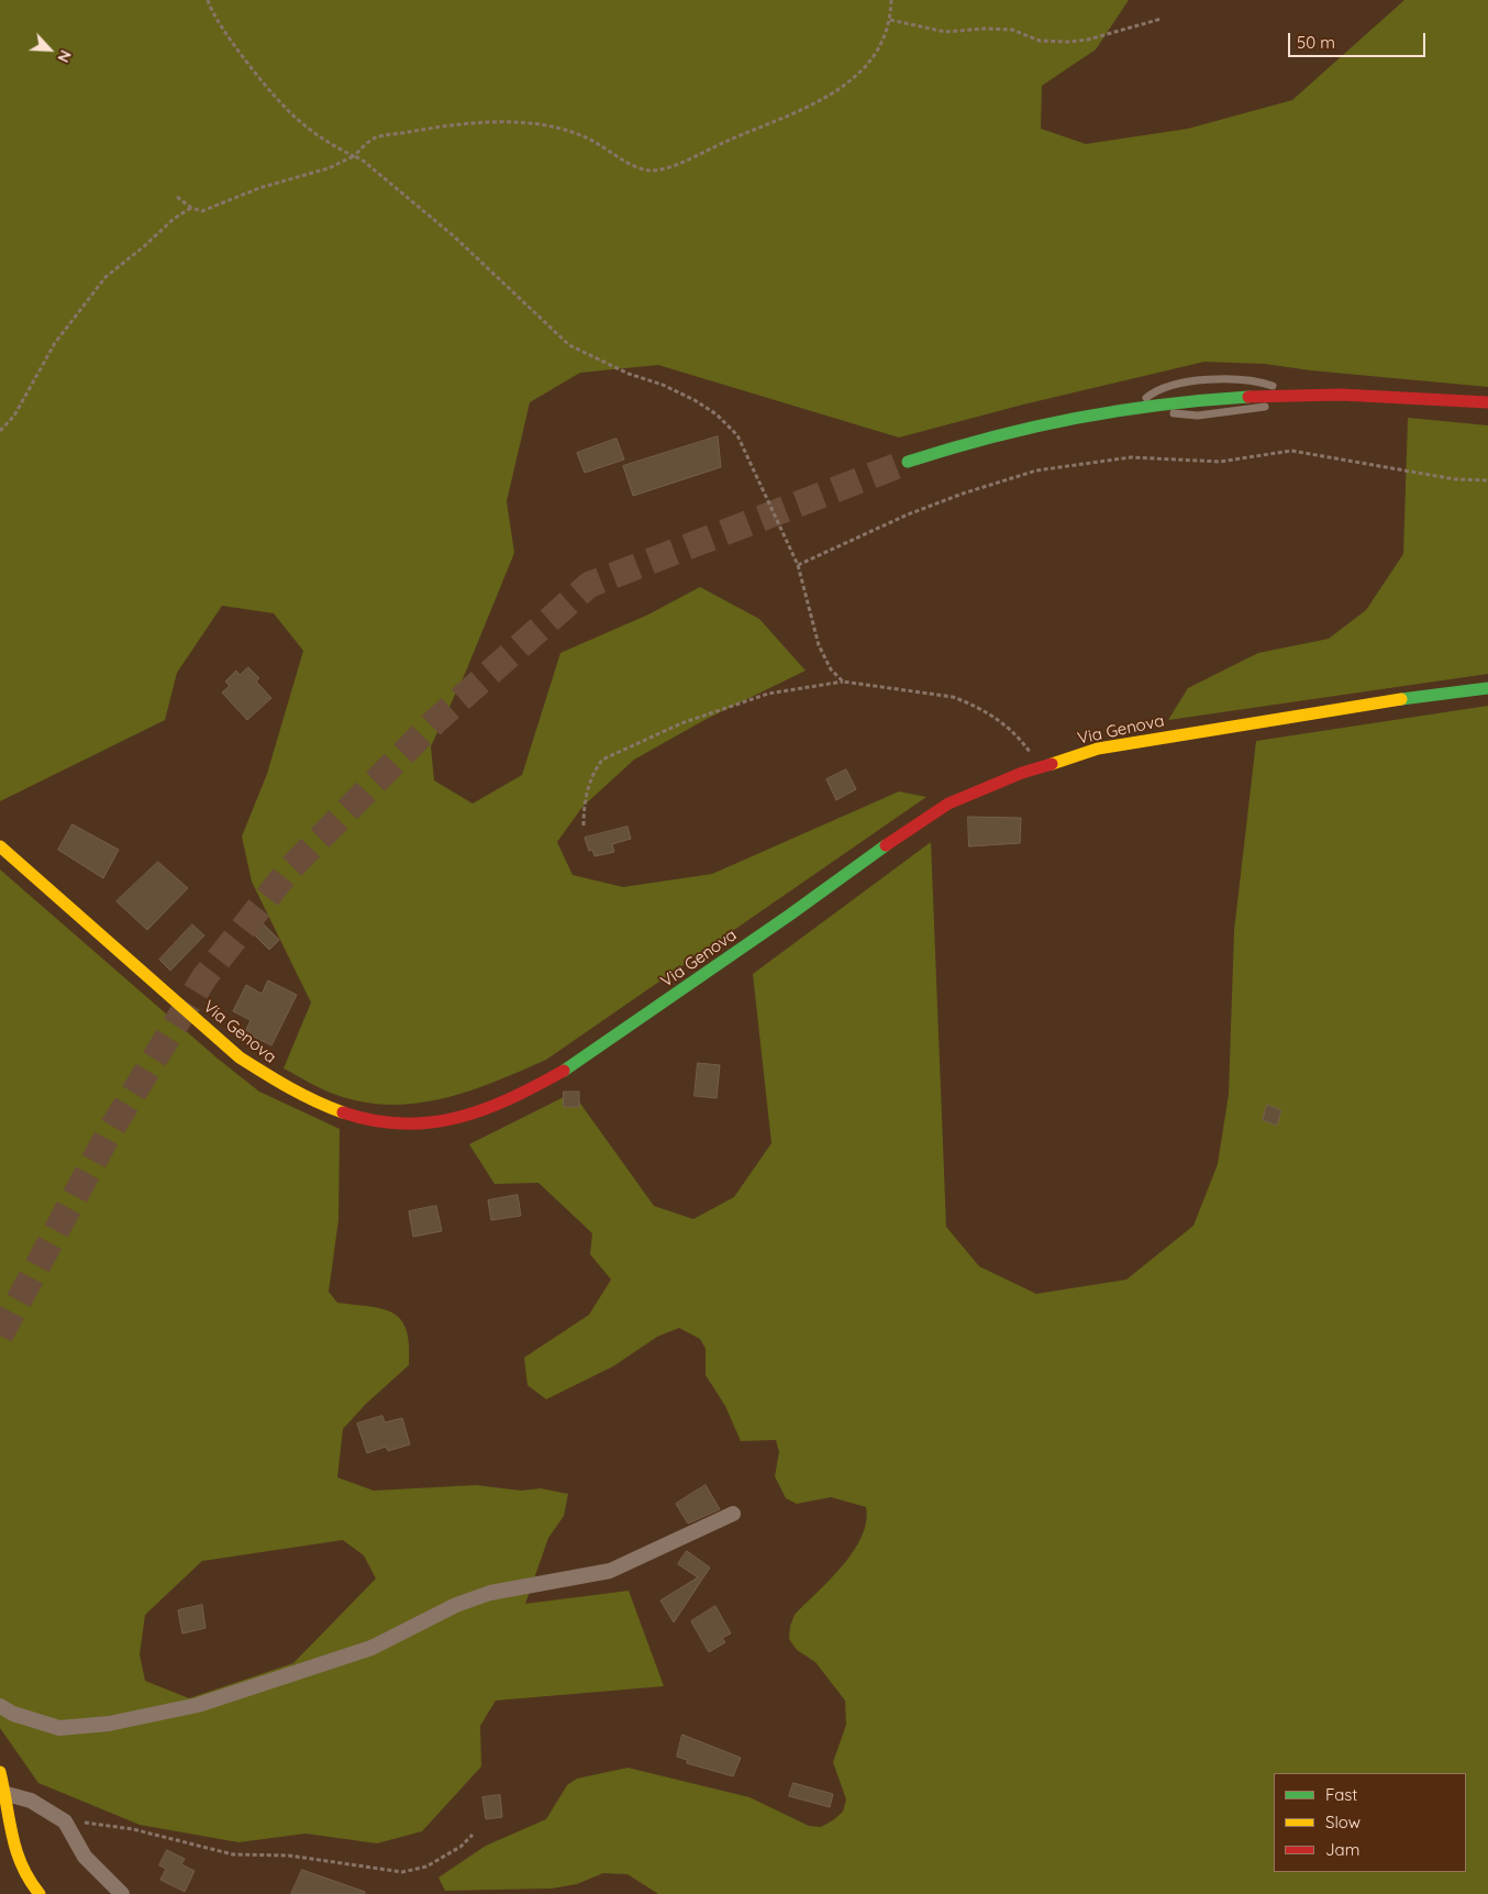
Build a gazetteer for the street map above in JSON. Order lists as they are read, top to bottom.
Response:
{
  "streets": {
    "main road": ["Via Genova"]
  },
  "legend": ["Fast", "Slow", "Jam"],
  "scale_bar": "50 m",
  "north": "bottom right"
}
